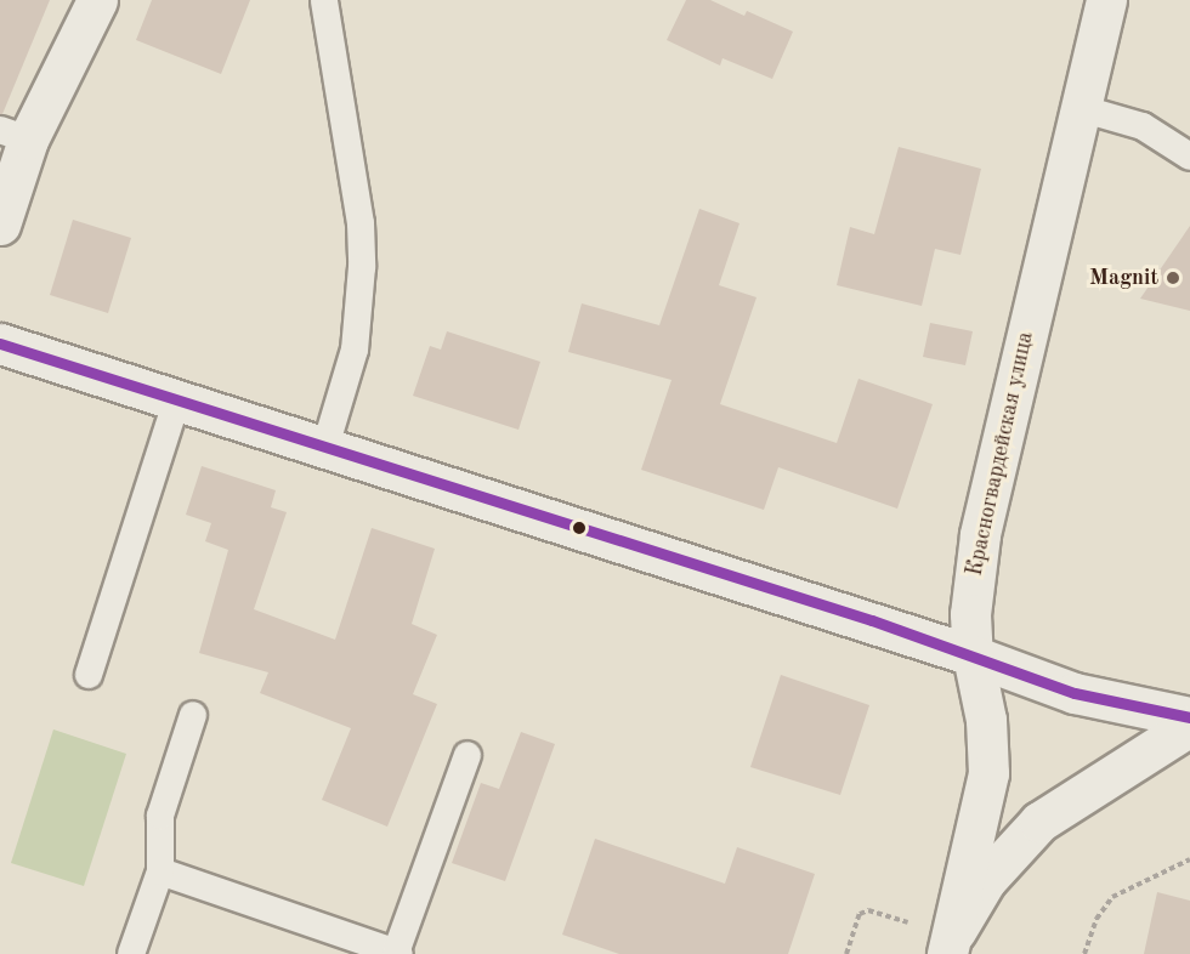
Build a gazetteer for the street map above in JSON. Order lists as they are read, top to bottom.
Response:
{
  "streets": {
    "street": ["Красногвардейская улица"]
  },
  "places": ["Magnit"]
}
